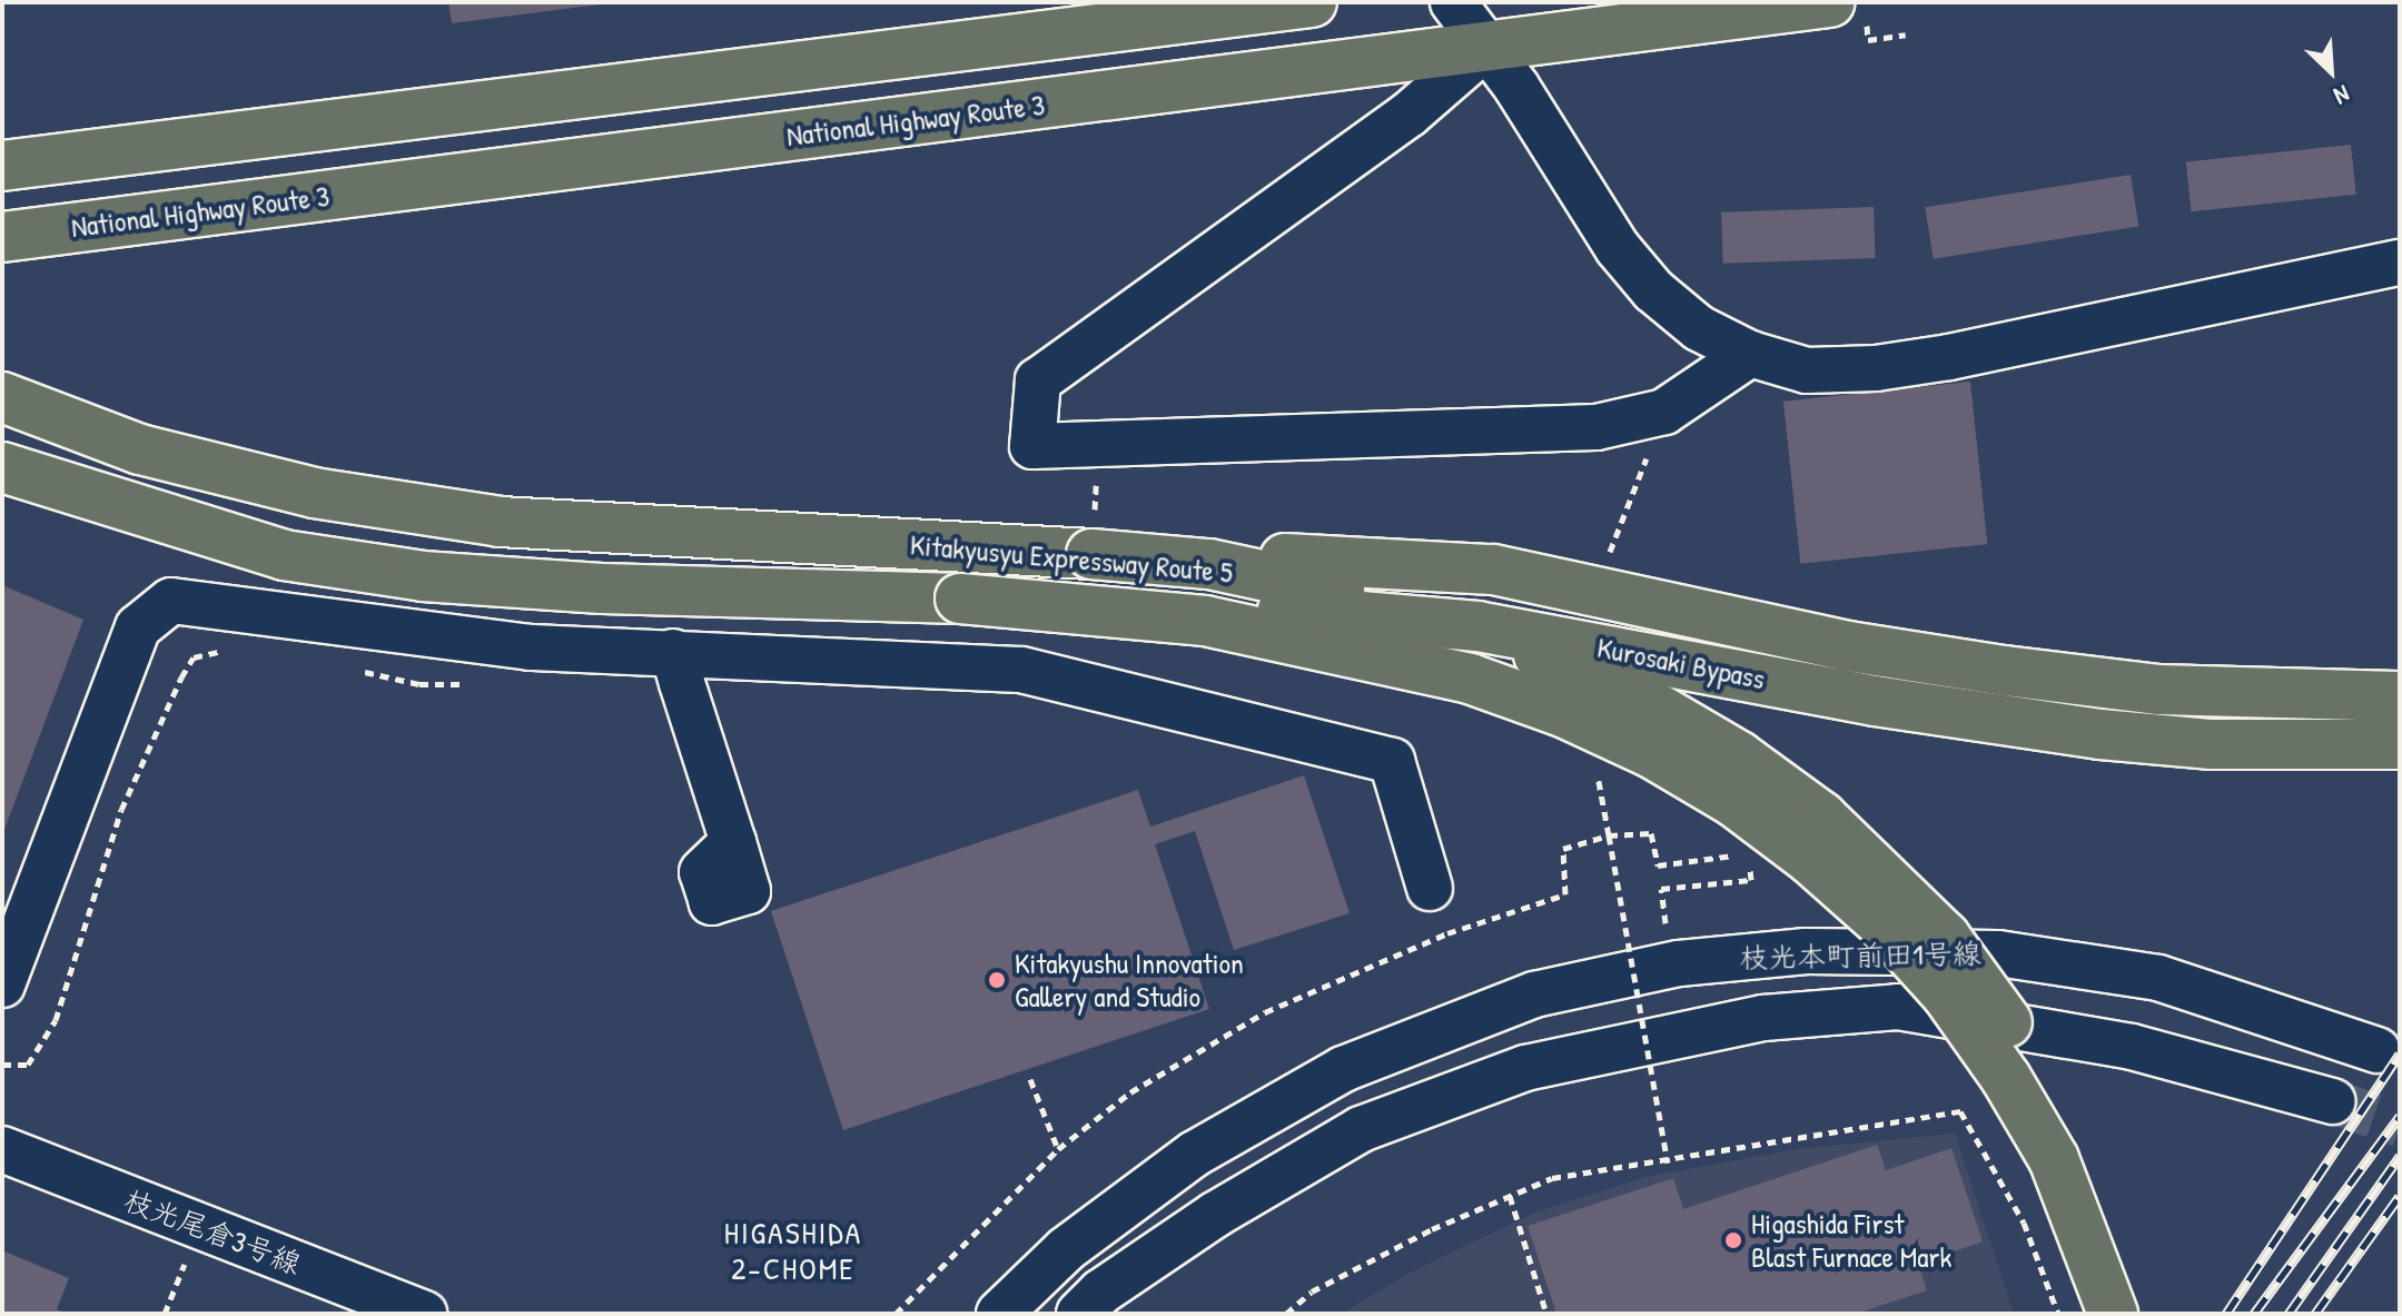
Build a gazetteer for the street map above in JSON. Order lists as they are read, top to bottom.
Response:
{
  "streets": {
    "highway": ["National Highway Route 3", "Kitakyusyu Expressway Route 5", "Kurosaki Bypass"],
    "street": ["枝光本町前田1号線", "枝光尾倉3号線"]
  },
  "crossings": [
    ["Kitakyusyu Expressway Route 5", "Kurosaki Bypass"]
  ],
  "districts": ["HIGASHIDA 2-CHOME"],
  "places": ["Kitakyushu Innovation Gallery and Studio", "Higashida First Blast Furnace Mark"],
  "north": "bottom right"
}
